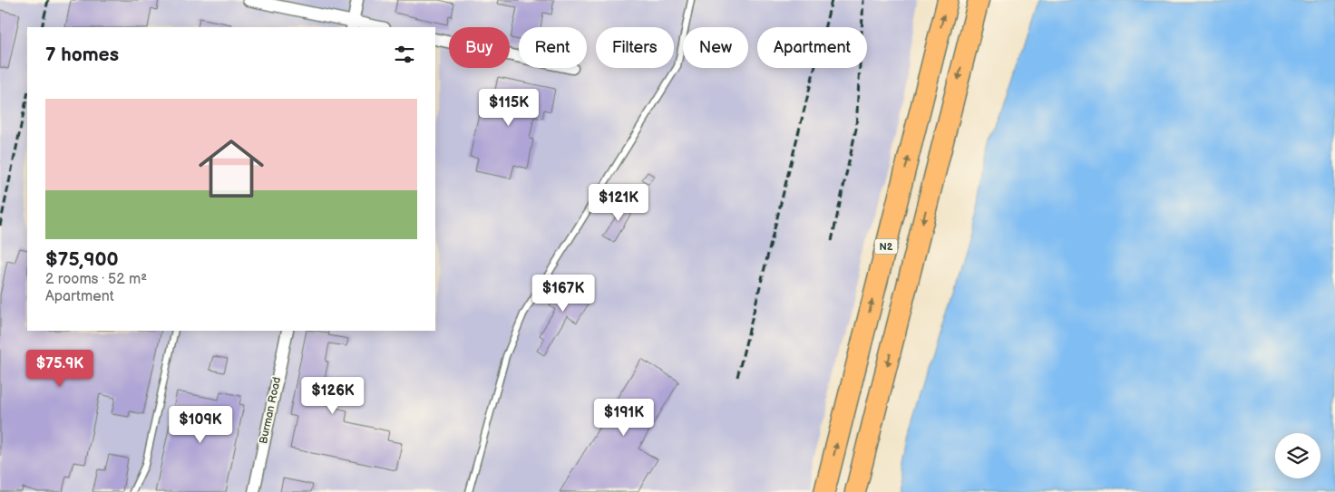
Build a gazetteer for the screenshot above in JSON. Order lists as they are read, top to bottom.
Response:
{
  "streets": {
    "highway": ["N2"],
    "street": ["Burman Road"]
  },
  "page": {
    "chip": [
      "Buy",
      "Rent",
      "Filters",
      "New",
      "Apartment"
    ],
    "heading": "7 homes",
    "list": [
      {
        "name": "$75,900",
        "note": "2 rooms · 52 m² · Apartment"
      }
    ],
    "price": [
      "$115K",
      "$121K",
      "$167K",
      "$75.9K",
      "$126K",
      "$191K",
      "$109K"
    ]
  }
}
